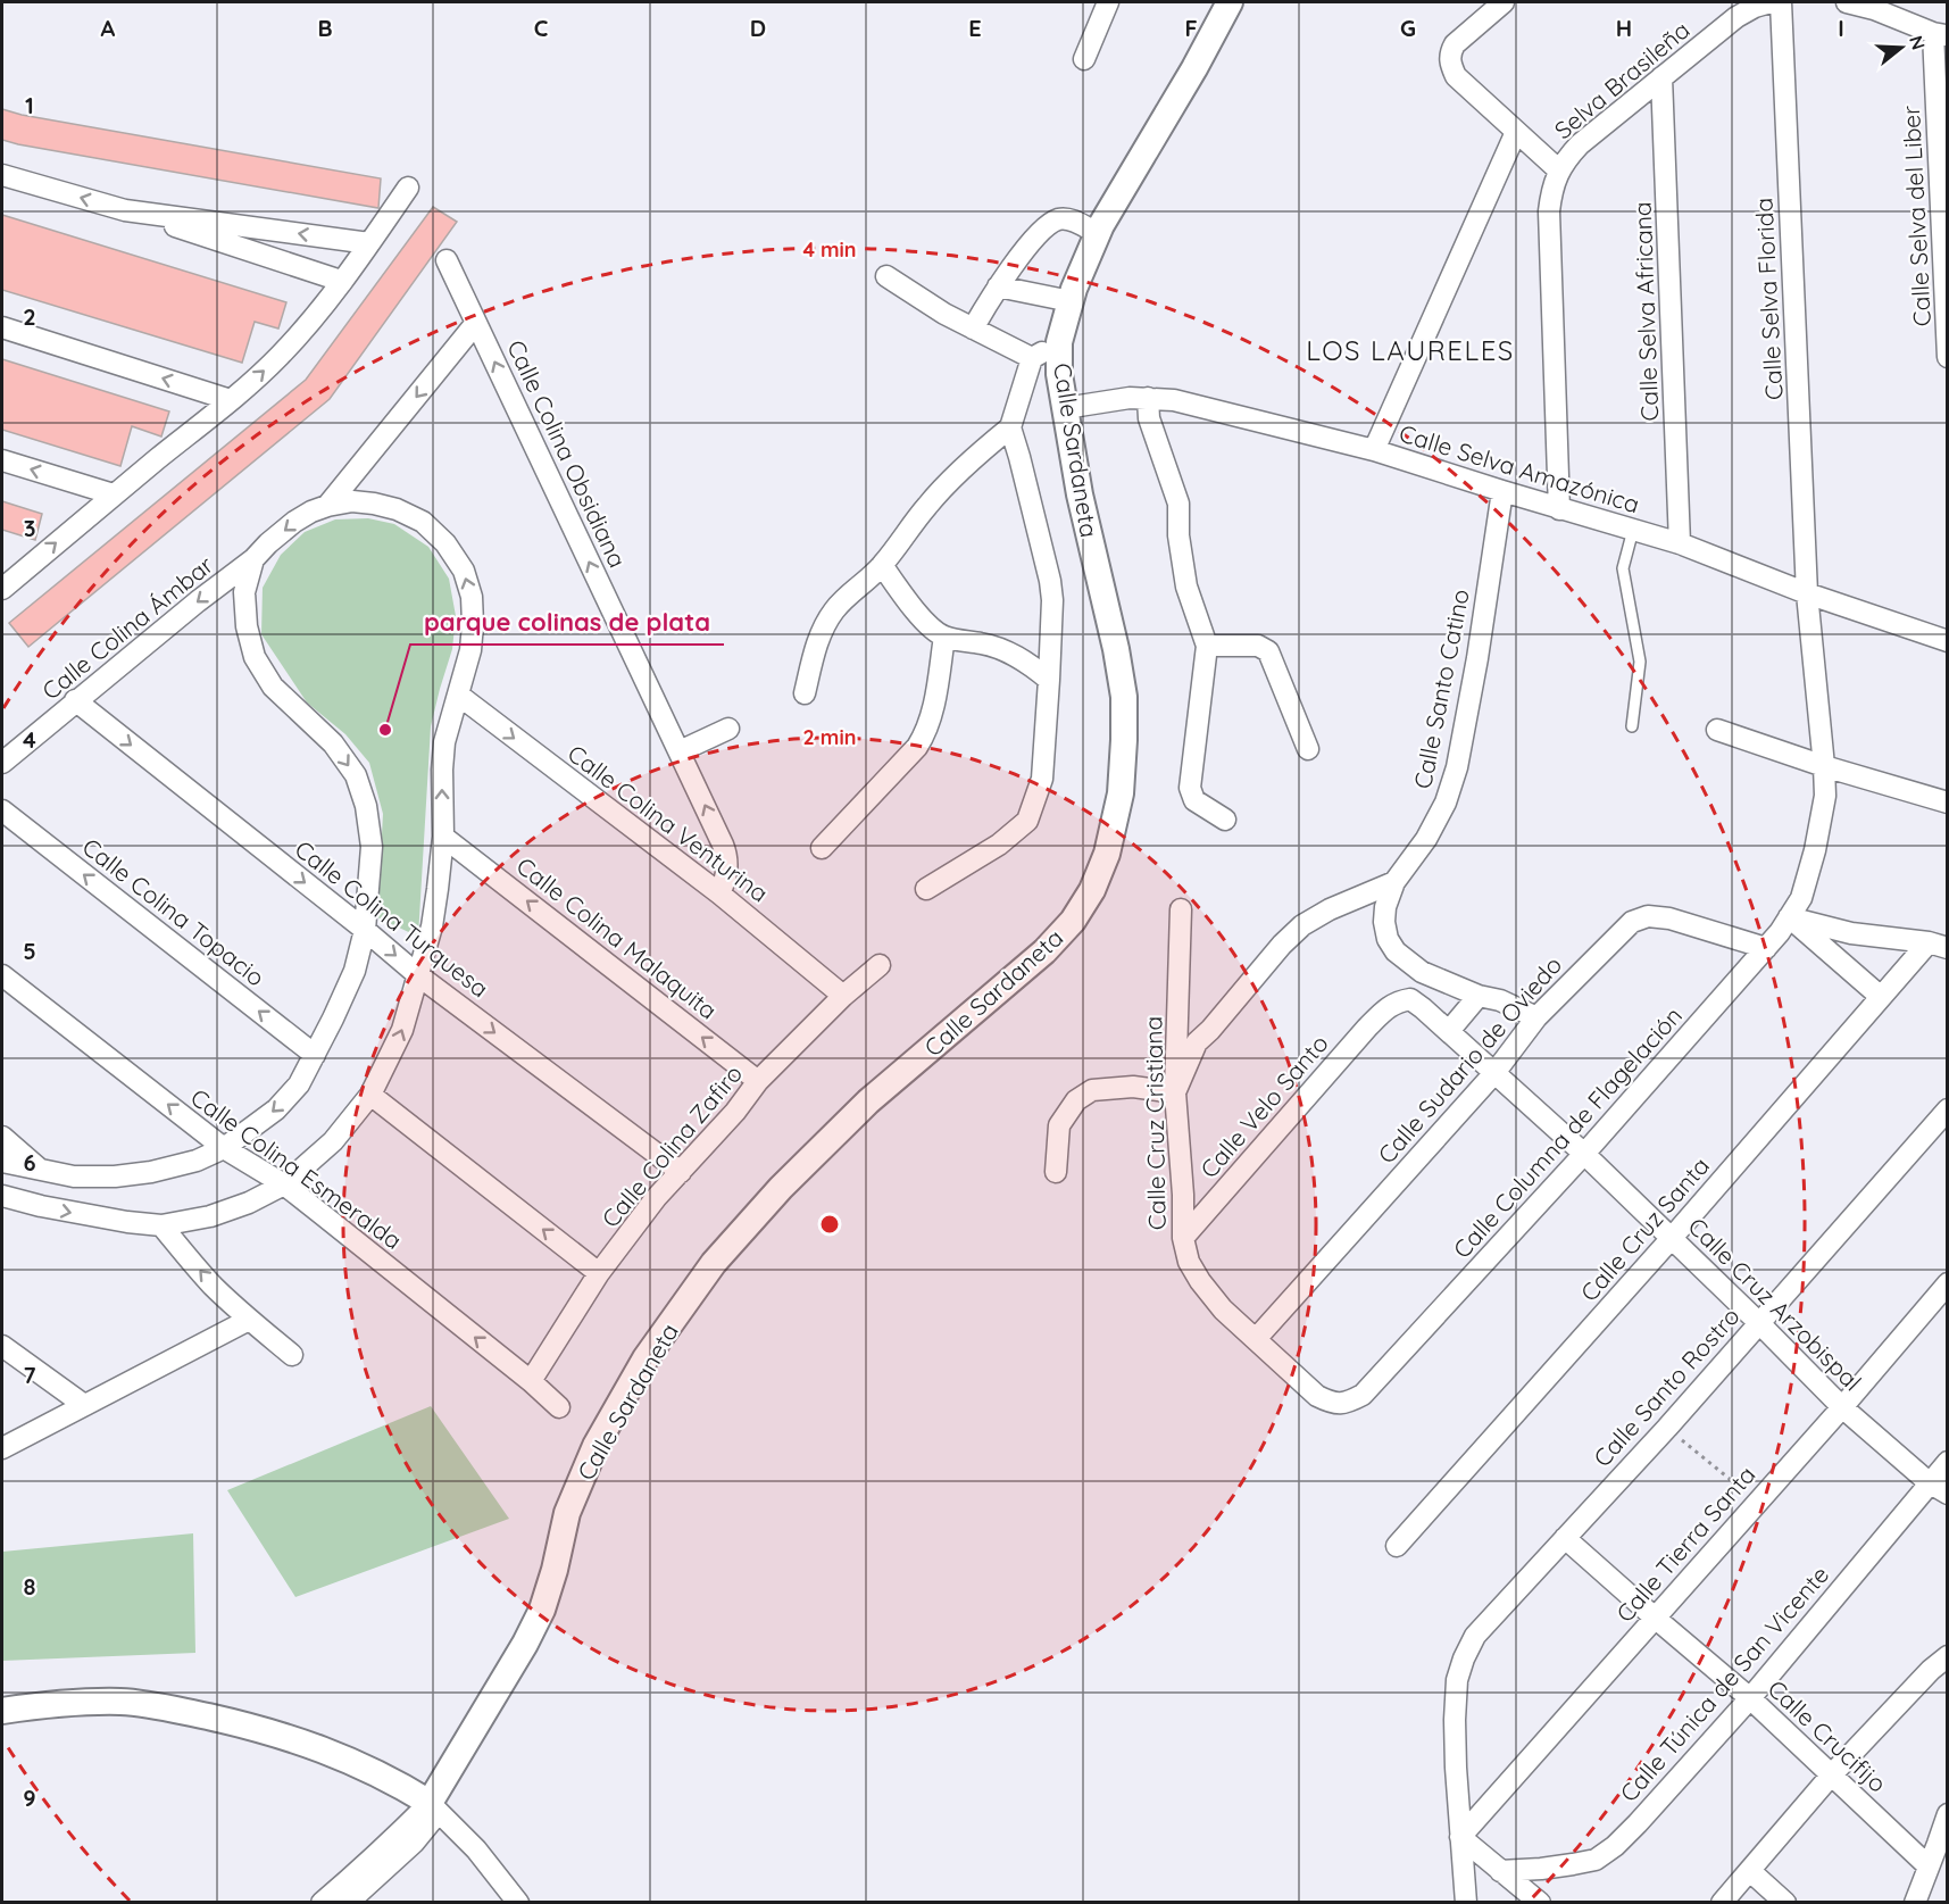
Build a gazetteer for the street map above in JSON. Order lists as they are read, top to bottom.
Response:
{
  "streets": {
    "street": [
      "Selva Brasileña",
      "Calle Selva del Liber",
      "Calle Selva Florida",
      "Calle Selva Africana",
      "Calle Sardaneta",
      "Calle Colina Obsidiana",
      "Calle Selva Amazónica",
      "Calle Colina Ámbar",
      "Calle Santo Catino",
      "Calle Colina Venturina",
      "Calle Colina Topacio",
      "Calle Colina Turquesa",
      "Calle Colina Malaquita",
      "Calle Sudario de Oviedo",
      "Calle Velo Santo",
      "Calle Cruz Cristiana",
      "Calle Columna de Flagelación",
      "Calle Colina Zafiro",
      "Calle Colina Esmeralda",
      "Calle Cruz Santa",
      "Calle Cruz Arzobispal",
      "Calle Santo Rostro",
      "Calle Tierra Santa",
      "Calle Túnica de San Vicente",
      "Calle Crucifijo"
    ]
  },
  "crossings": [
    ["Selva Brasileña", "Calle Selva Africana"],
    ["Calle Selva Florida", "Calle Selva Amazónica"],
    ["Calle Selva Florida", "Calle Columna de Flagelación"],
    ["Calle Selva Africana", "Calle Selva Amazónica"],
    ["Calle Sardaneta", "Calle Selva Amazónica"],
    ["Calle Colina Obsidiana", "Calle Colina Venturina"],
    ["Calle Selva Amazónica", "Calle Santo Catino"],
    ["Calle Colina Ámbar", "Calle Colina Turquesa"],
    ["Calle Colina Venturina", "Calle Colina Zafiro"],
    ["Calle Colina Turquesa", "Calle Colina Zafiro"],
    ["Calle Colina Malaquita", "Calle Colina Zafiro"],
    ["Calle Sudario de Oviedo", "Calle Cruz Cristiana"],
    ["Calle Sudario de Oviedo", "Calle Columna de Flagelación"],
    ["Calle Sudario de Oviedo", "Calle Cruz Arzobispal"],
    ["Calle Velo Santo", "Calle Cruz Cristiana"],
    ["Calle Velo Santo", "Calle Cruz Arzobispal"],
    ["Calle Cruz Cristiana", "Calle Columna de Flagelación"],
    ["Calle Columna de Flagelación", "Calle Cruz Arzobispal"],
    ["Calle Colina Zafiro", "Calle Colina Esmeralda"],
    ["Calle Cruz Santa", "Calle Cruz Arzobispal"],
    ["Calle Cruz Arzobispal", "Calle Santo Rostro"],
    ["Calle Cruz Arzobispal", "Calle Tierra Santa"],
    ["Calle Cruz Arzobispal", "Calle Túnica de San Vicente"],
    ["Calle Santo Rostro", "Calle Tierra Santa"],
    ["Calle Santo Rostro", "Calle Crucifijo"],
    ["Calle Tierra Santa", "Calle Crucifijo"],
    ["Calle Túnica de San Vicente", "Calle Crucifijo"]
  ],
  "one_way": [
    "Calle Colina Obsidiana",
    "Calle Colina Venturina",
    "Calle Colina Topacio",
    "Calle Colina Malaquita"
  ],
  "districts": ["LOS LAURELES"],
  "places": ["parque colinas de plata"],
  "north": "right",
  "grid": {
    "columns": [
      "A",
      "B",
      "C",
      "D",
      "E",
      "F",
      "G",
      "H",
      "I"
    ],
    "rows": [
      "1",
      "2",
      "3",
      "4",
      "5",
      "6",
      "7",
      "8",
      "9"
    ]
  },
  "rings": ["4 min", "2 min"]
}
